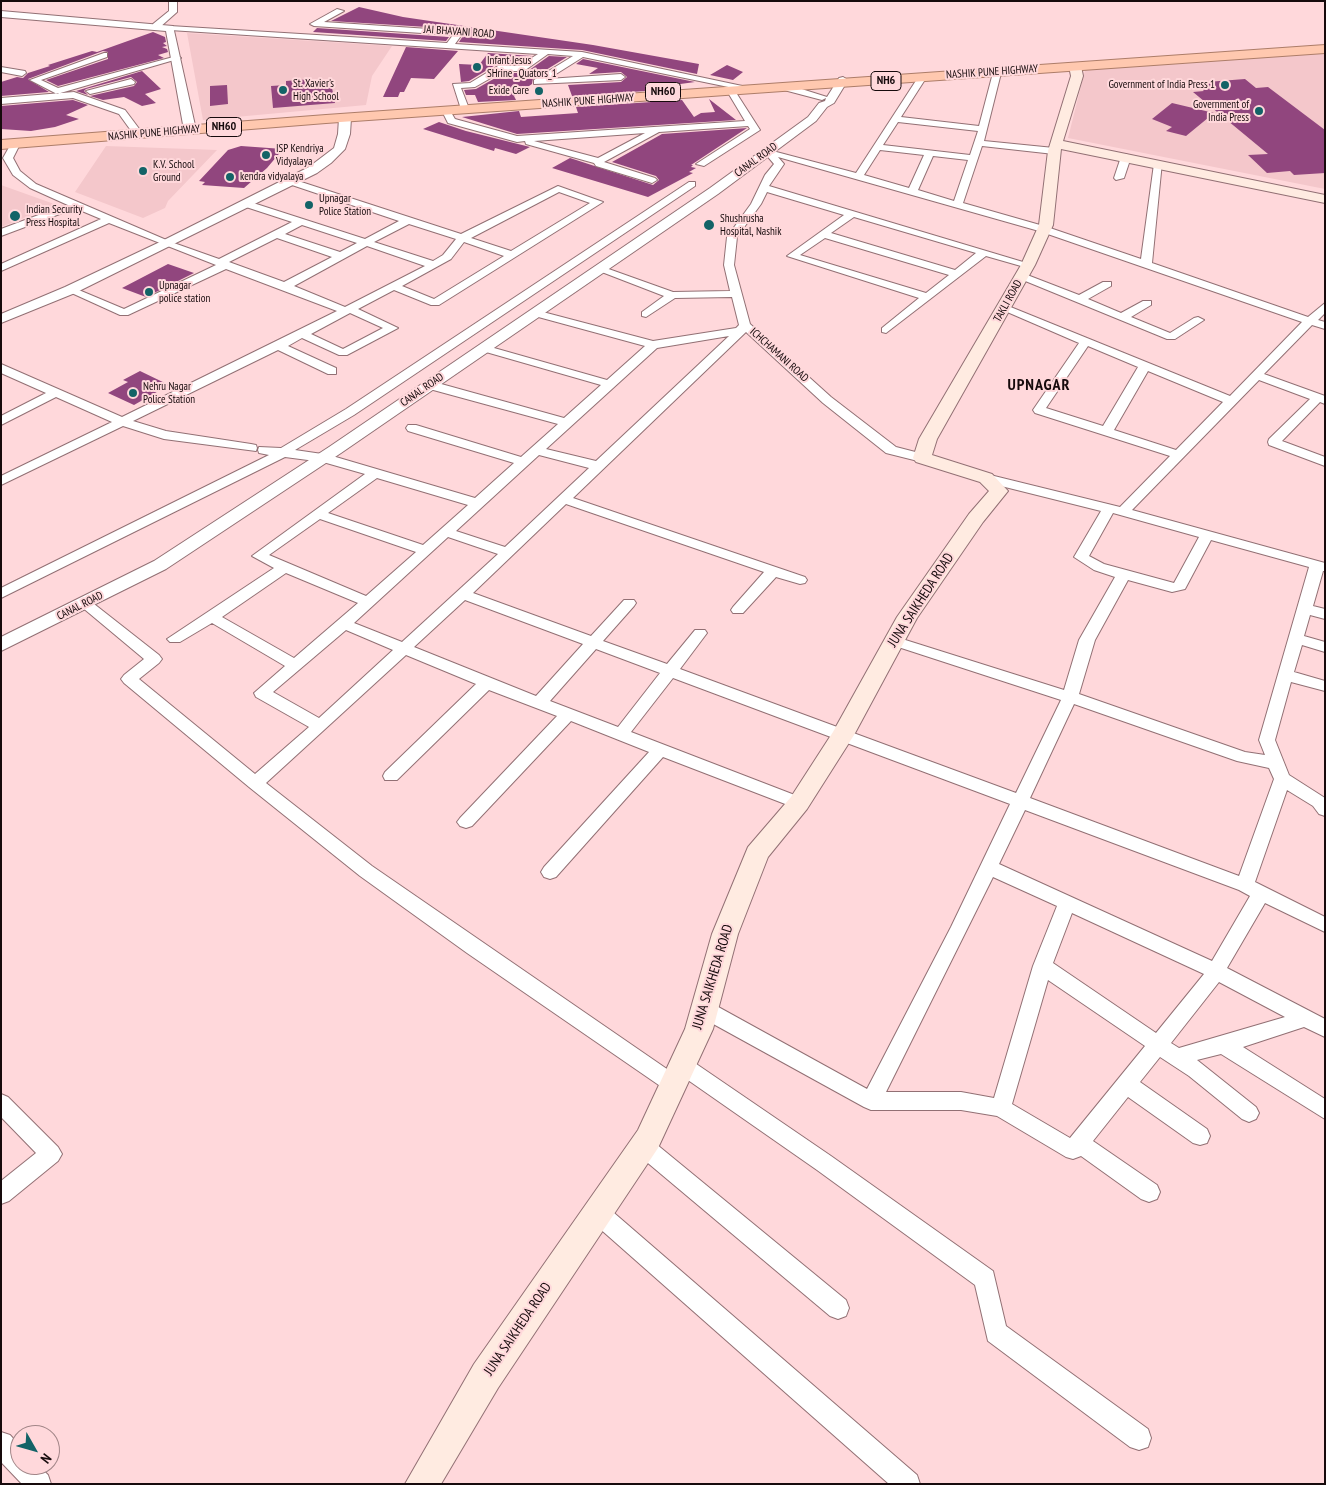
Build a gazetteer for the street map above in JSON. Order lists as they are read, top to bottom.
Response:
{
  "streets": {
    "highway": ["NASHIK PUNE HIGHWAY", "NH6", "NH60"],
    "main road": ["TAKLI ROAD", "JUNA SAIKHEDA ROAD"],
    "street": ["JAI BHAVANI ROAD", "CANAL ROAD", "ICHCHAMANI ROAD"]
  },
  "crossings": [
    ["JAI BHAVANI ROAD", "NASHIK PUNE HIGHWAY"],
    ["NASHIK PUNE HIGHWAY", "CANAL ROAD"],
    ["NASHIK PUNE HIGHWAY", "TAKLI ROAD"],
    ["CANAL ROAD", "ICHCHAMANI ROAD"],
    ["TAKLI ROAD", "ICHCHAMANI ROAD"]
  ],
  "districts": ["UPNAGAR"],
  "places": [
    "Infant Jesus SHrine _Quators_1",
    "Government of India Press 1",
    "St. Xavier's High School",
    "Exide Care",
    "Government of India Press",
    "ISP Kendriya Vidyalaya",
    "K.V. School Ground",
    "kendra vidyalaya",
    "Upnagar Police Station",
    "Indian Security Press Hospital",
    "Shushrusha Hospital, Nashik",
    "Upnagar police station",
    "Nehru Nagar Police Station"
  ],
  "north": "bottom right"
}
